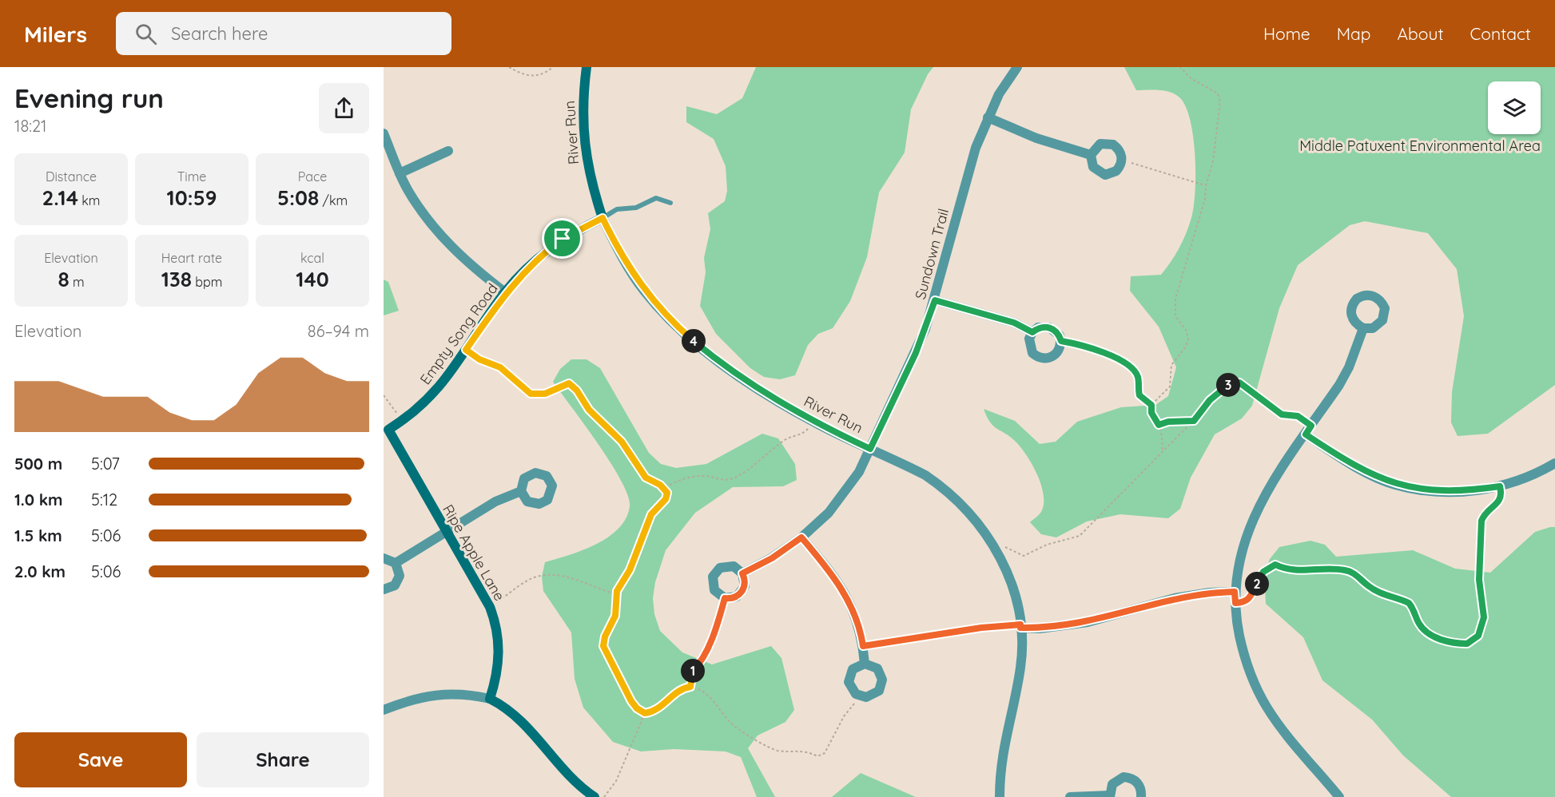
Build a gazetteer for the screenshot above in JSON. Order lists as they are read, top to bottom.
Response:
{
  "streets": {
    "street": [
      "River Run",
      "Sundown Trail",
      "Empty Song Road",
      "Ripe Apple Lane"
    ]
  },
  "crossings": [
    ["River Run", "Sundown Trail"],
    ["River Run", "Empty Song Road"],
    ["Empty Song Road", "Ripe Apple Lane"]
  ],
  "parks": ["Middle Patuxent Environmental Area"],
  "page": {
    "header": "Milers",
    "search": "Search here",
    "nav": [
      "Home",
      "Map",
      "About",
      "Contact"
    ],
    "heading": ["Evening run", "18:21"],
    "stats": [
      ["Distance", "2.14 km"],
      ["Time", "10:59"],
      ["Pace", "5:08 /km"],
      ["Elevation", "8 m"],
      ["Heart rate", "138 bpm"],
      ["kcal", "140"]
    ],
    "chart": ["Elevation", "86–94 m"],
    "pins": [
      "4",
      "3",
      "2",
      "1"
    ],
    "list": [
      {
        "name": "500 m",
        "note": "5:07"
      },
      {
        "name": "1.0 km",
        "note": "5:12"
      },
      {
        "name": "1.5 km",
        "note": "5:06"
      },
      {
        "name": "2.0 km",
        "note": "5:06"
      }
    ],
    "buttons": ["Save", "Share"]
  }
}
